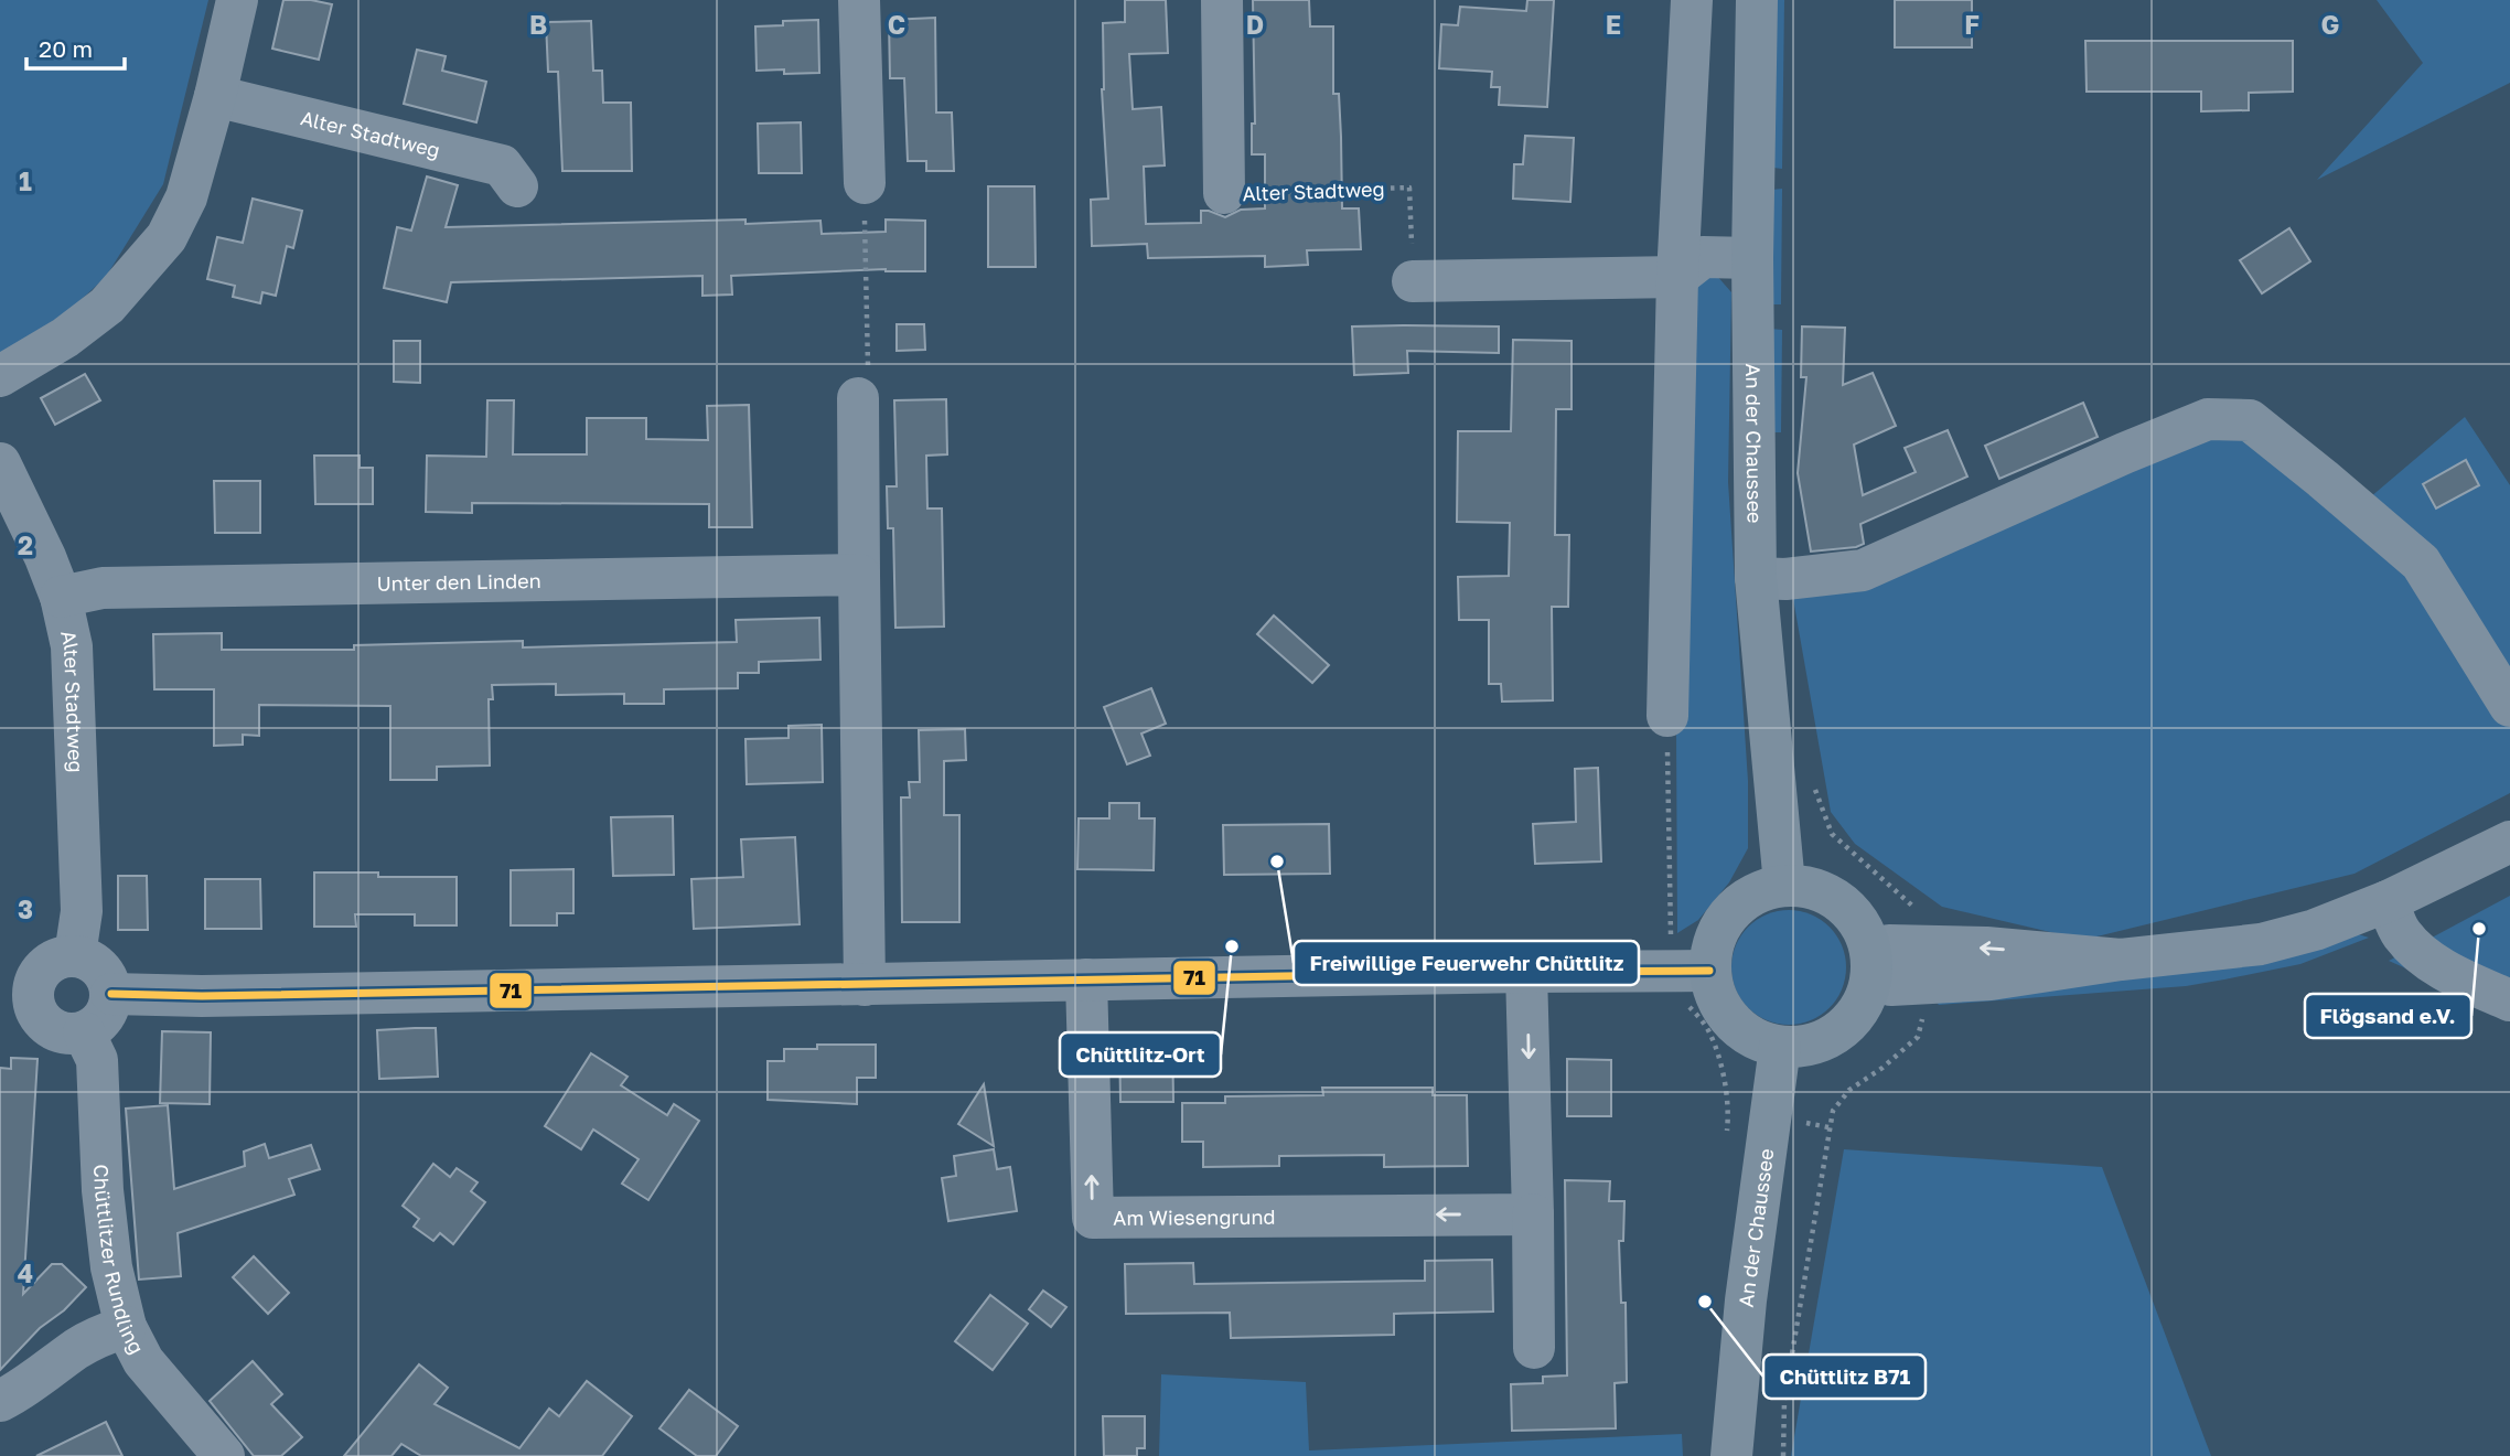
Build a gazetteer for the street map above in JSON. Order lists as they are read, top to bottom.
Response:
{
  "streets": {
    "main road": ["An der Chaussee"],
    "street": [
      "Alter Stadtweg",
      "Unter den Linden",
      "Am Wiesengrund",
      "Chüttlitzer Rundling"
    ]
  },
  "crossings": [
    ["Alter Stadtweg", "Unter den Linden"],
    ["Alter Stadtweg", "Chüttlitzer Rundling"]
  ],
  "places": [
    "Freiwillige Feuerwehr Chüttlitz",
    "Flögsand e.V.",
    "Chüttlitz-Ort",
    "Chüttlitz B71"
  ],
  "lines": ["transit line 71"],
  "scale_bar": "20 m",
  "grid": {
    "columns": [
      "B",
      "C",
      "D",
      "E",
      "F",
      "G"
    ],
    "rows": [
      "1",
      "2",
      "3",
      "4"
    ]
  }
}
